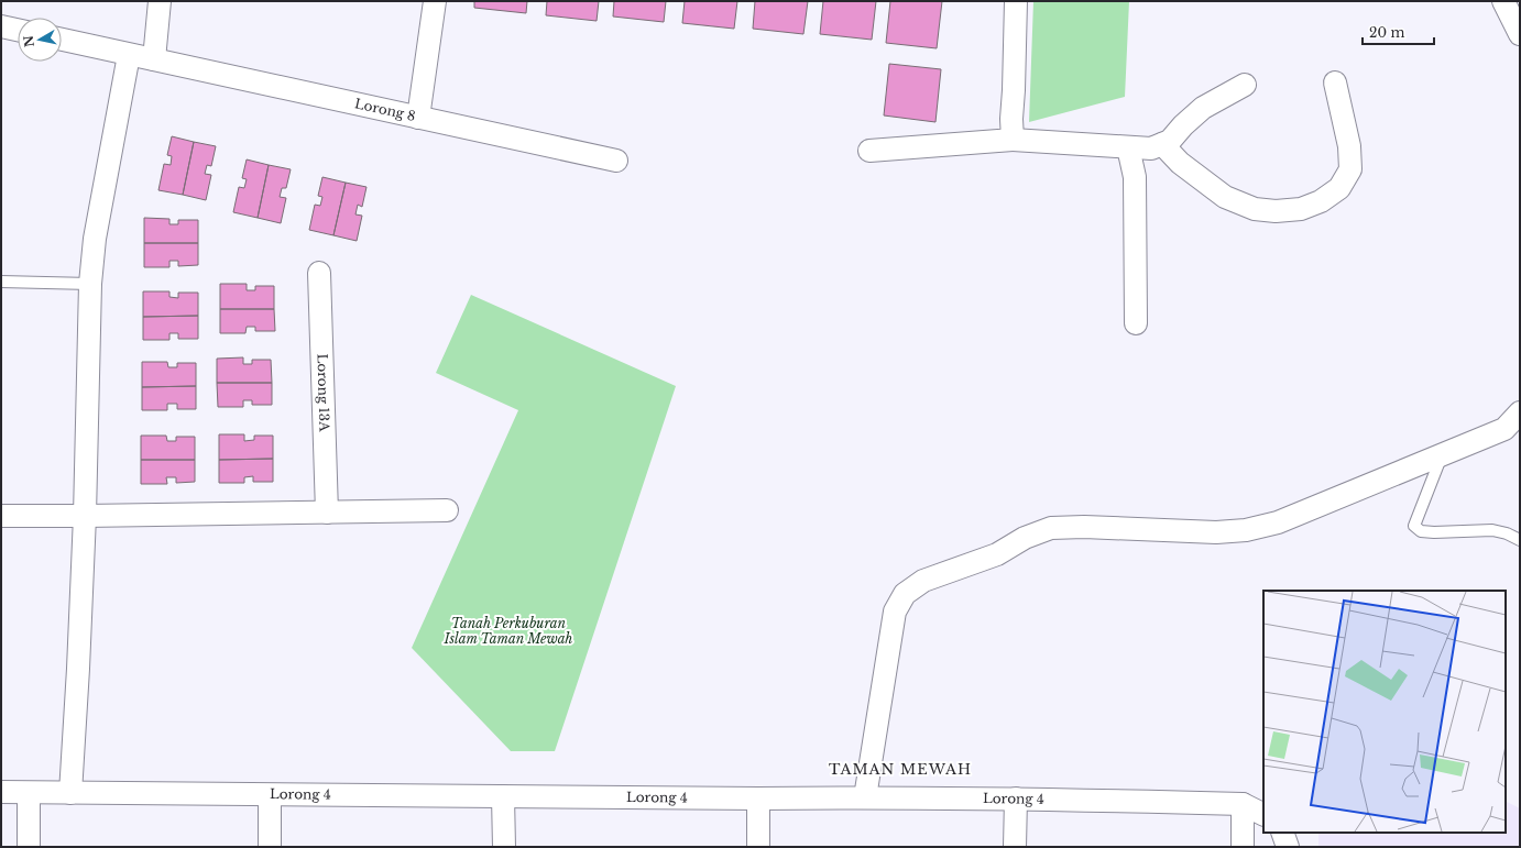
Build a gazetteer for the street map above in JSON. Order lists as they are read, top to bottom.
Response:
{
  "streets": {
    "street": ["Lorong 8", "Lorong 13A", "Lorong 4"]
  },
  "districts": ["TAMAN MEWAH"],
  "parks": ["Tanah Perkuburan Islam Taman Mewah"],
  "scale_bar": "20 m",
  "north": "left"
}
